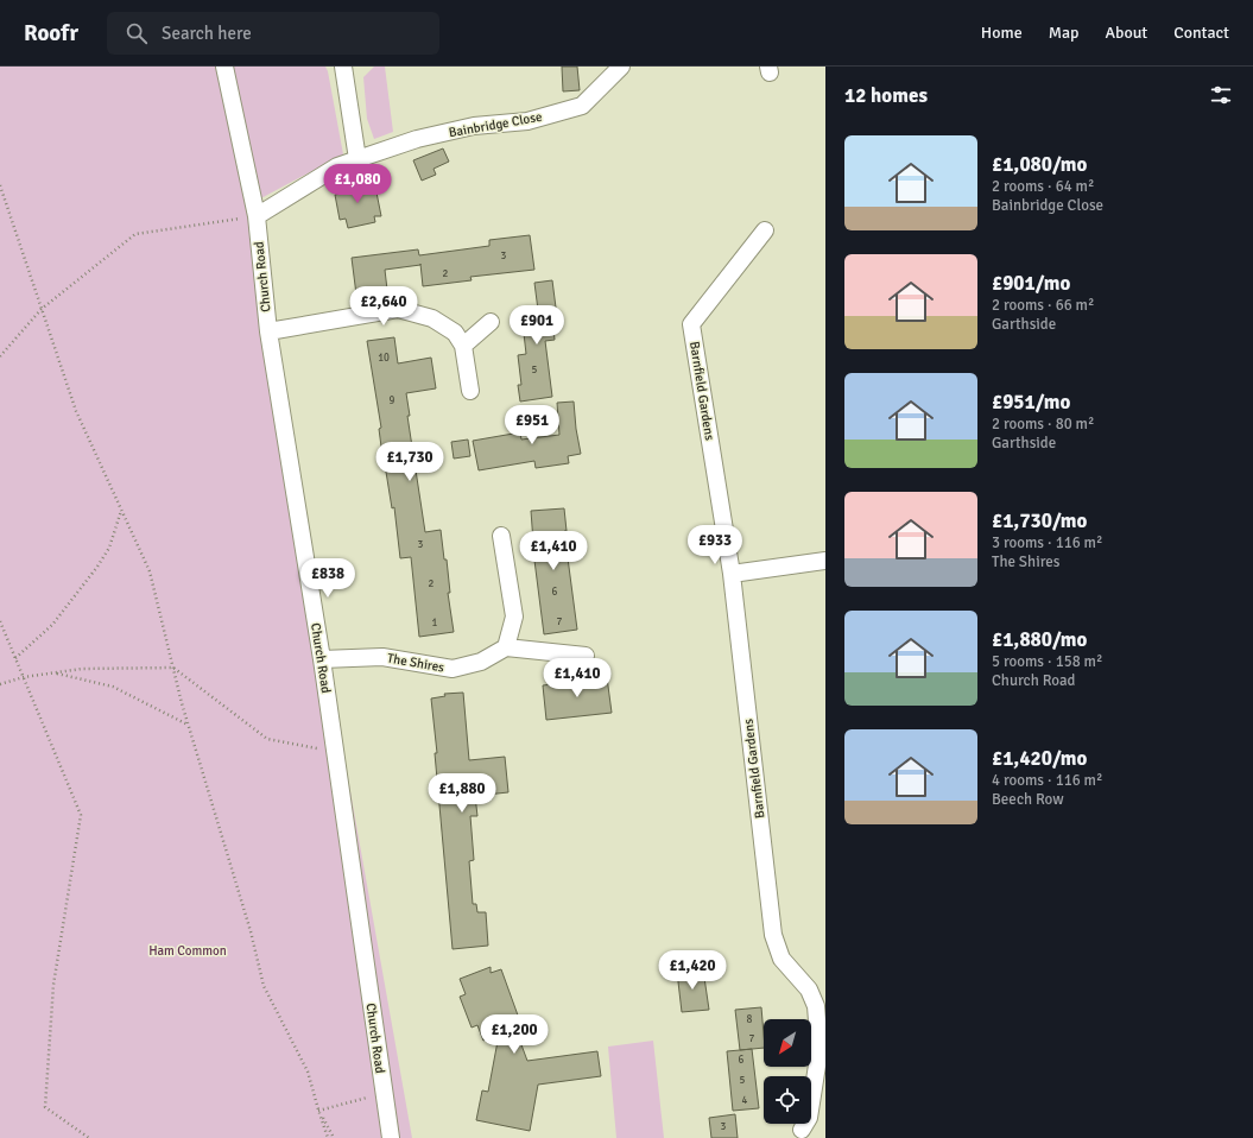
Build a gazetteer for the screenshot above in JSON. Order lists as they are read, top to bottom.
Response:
{
  "streets": {
    "street": [
      "Bainbridge Close",
      "Church Road",
      "Barnfield Gardens",
      "The Shires"
    ]
  },
  "crossings": [
    ["Bainbridge Close", "Church Road"],
    ["Church Road", "The Shires"]
  ],
  "parks": ["Ham Common"],
  "house_numbers": [
    "3",
    "2",
    "10",
    "5",
    "9",
    "3",
    "2",
    "6",
    "7",
    "1",
    "8",
    "7",
    "6",
    "5",
    "4",
    "3"
  ],
  "north": "bottom left",
  "page": {
    "header": "Roofr",
    "search": "Search here",
    "nav": [
      "Home",
      "Map",
      "About",
      "Contact"
    ],
    "heading": "12 homes",
    "list": [
      {
        "name": "£1,080/mo",
        "note": "2 rooms · 64 m² · Bainbridge Close"
      },
      {
        "name": "£901/mo",
        "note": "2 rooms · 66 m² · Garthside"
      },
      {
        "name": "£951/mo",
        "note": "2 rooms · 80 m² · Garthside"
      },
      {
        "name": "£1,730/mo",
        "note": "3 rooms · 116 m² · The Shires"
      },
      {
        "name": "£1,880/mo",
        "note": "5 rooms · 158 m² · Church Road"
      },
      {
        "name": "£1,420/mo",
        "note": "4 rooms · 116 m² · Beech Row"
      }
    ],
    "price": [
      "£1,080",
      "£2,640",
      "£901",
      "£951",
      "£1,730",
      "£933",
      "£1,410",
      "£838",
      "£1,410",
      "£1,880",
      "£1,420",
      "£1,200"
    ]
  }
}
